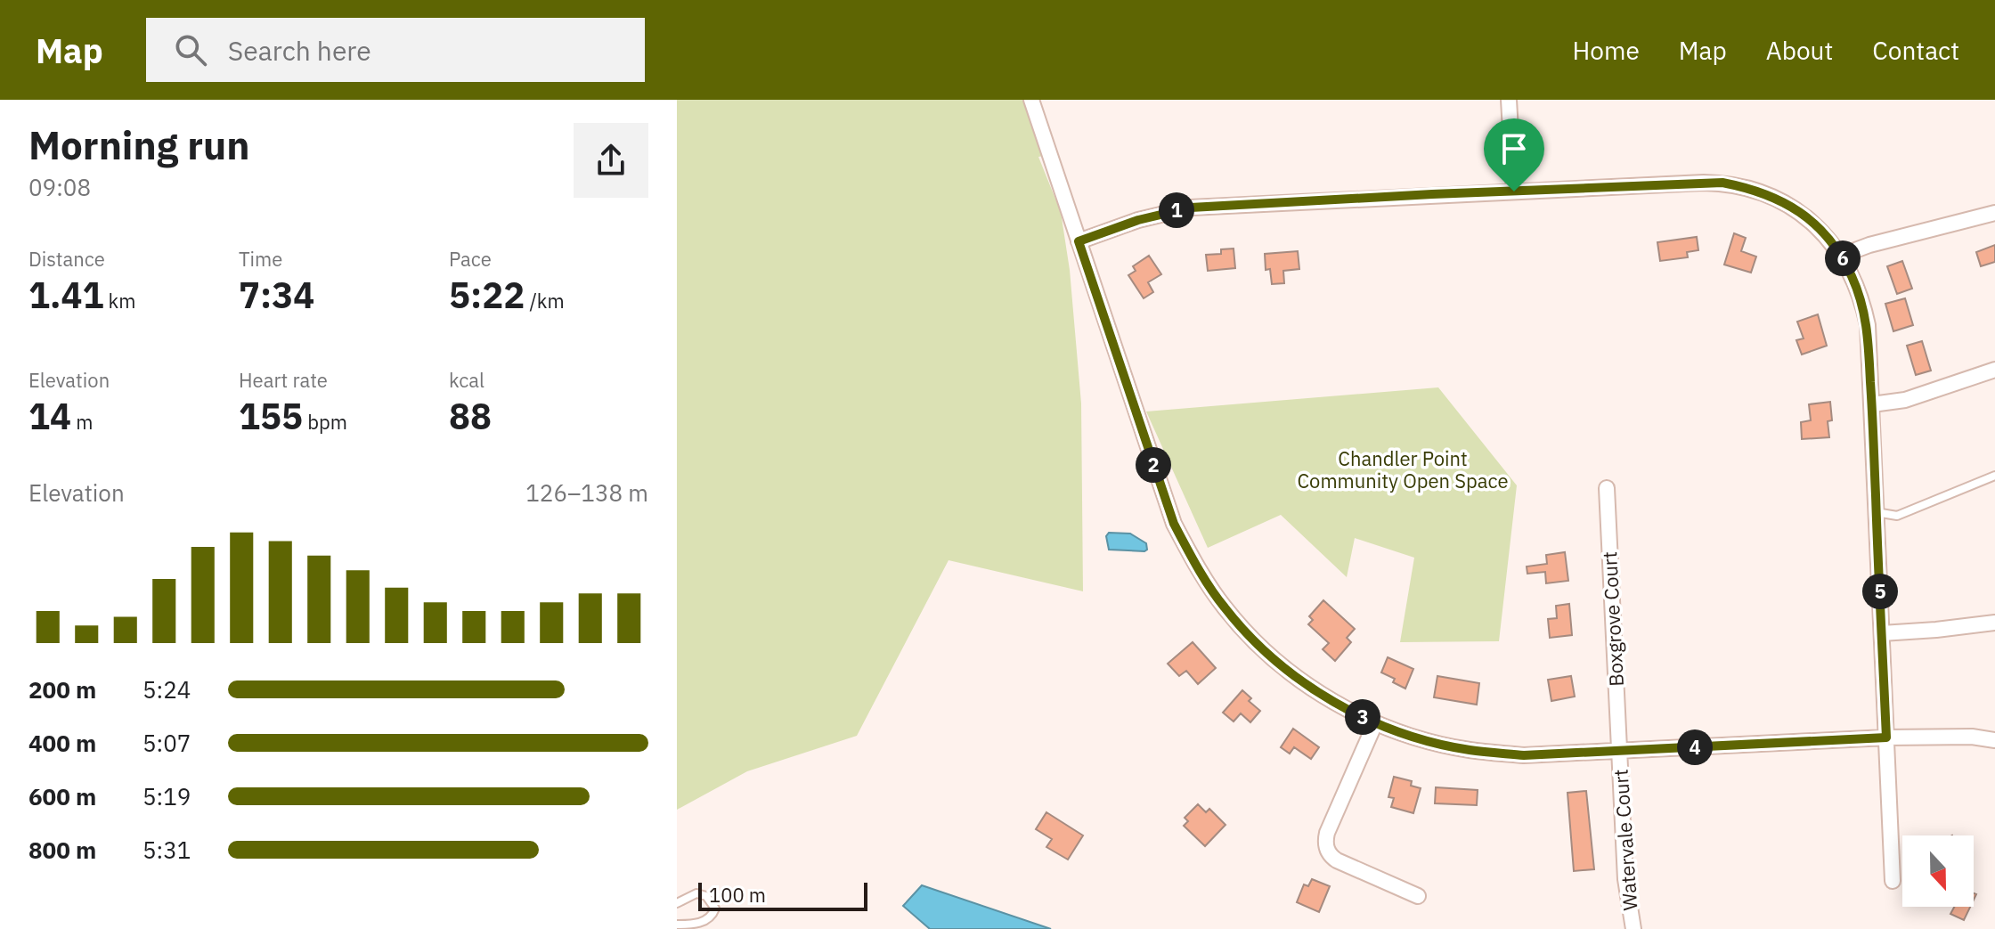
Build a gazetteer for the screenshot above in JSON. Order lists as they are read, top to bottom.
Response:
{
  "streets": {
    "street": ["Boxgrove Court", "Watervale Court"]
  },
  "crossings": [
    ["Boxgrove Court", "Watervale Court"]
  ],
  "parks": ["Chandler Point Community Open Space"],
  "scale_bar": "100 m",
  "north": "bottom",
  "page": {
    "header": "Map",
    "search": "Search here",
    "nav": [
      "Home",
      "Map",
      "About",
      "Contact"
    ],
    "heading": ["Morning run", "09:08"],
    "pins": [
      "1",
      "6",
      "2",
      "5",
      "3",
      "4"
    ],
    "stats": [
      ["Distance", "1.41 km"],
      ["Time", "7:34"],
      ["Pace", "5:22 /km"],
      ["Elevation", "14 m"],
      ["Heart rate", "155 bpm"],
      ["kcal", "88"]
    ],
    "chart": ["Elevation", "126–138 m"],
    "list": [
      {
        "name": "200 m",
        "note": "5:24"
      },
      {
        "name": "400 m",
        "note": "5:07"
      },
      {
        "name": "600 m",
        "note": "5:19"
      },
      {
        "name": "800 m",
        "note": "5:31"
      }
    ],
    "scale": "100 m"
  }
}
